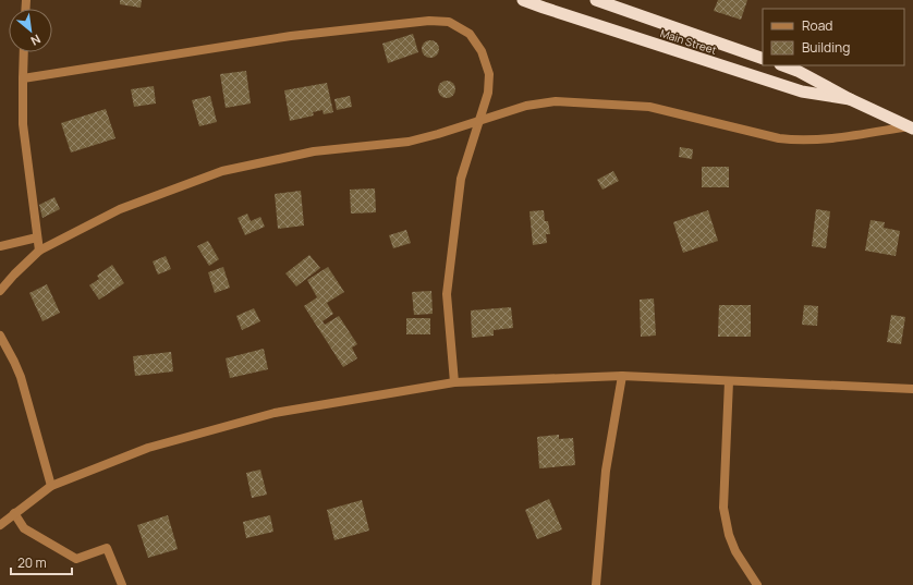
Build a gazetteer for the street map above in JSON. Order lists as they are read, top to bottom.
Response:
{
  "streets": {
    "highway": ["Main Street"]
  },
  "legend": ["Road", "Building"],
  "scale_bar": "20 m",
  "north": "bottom right"
}
